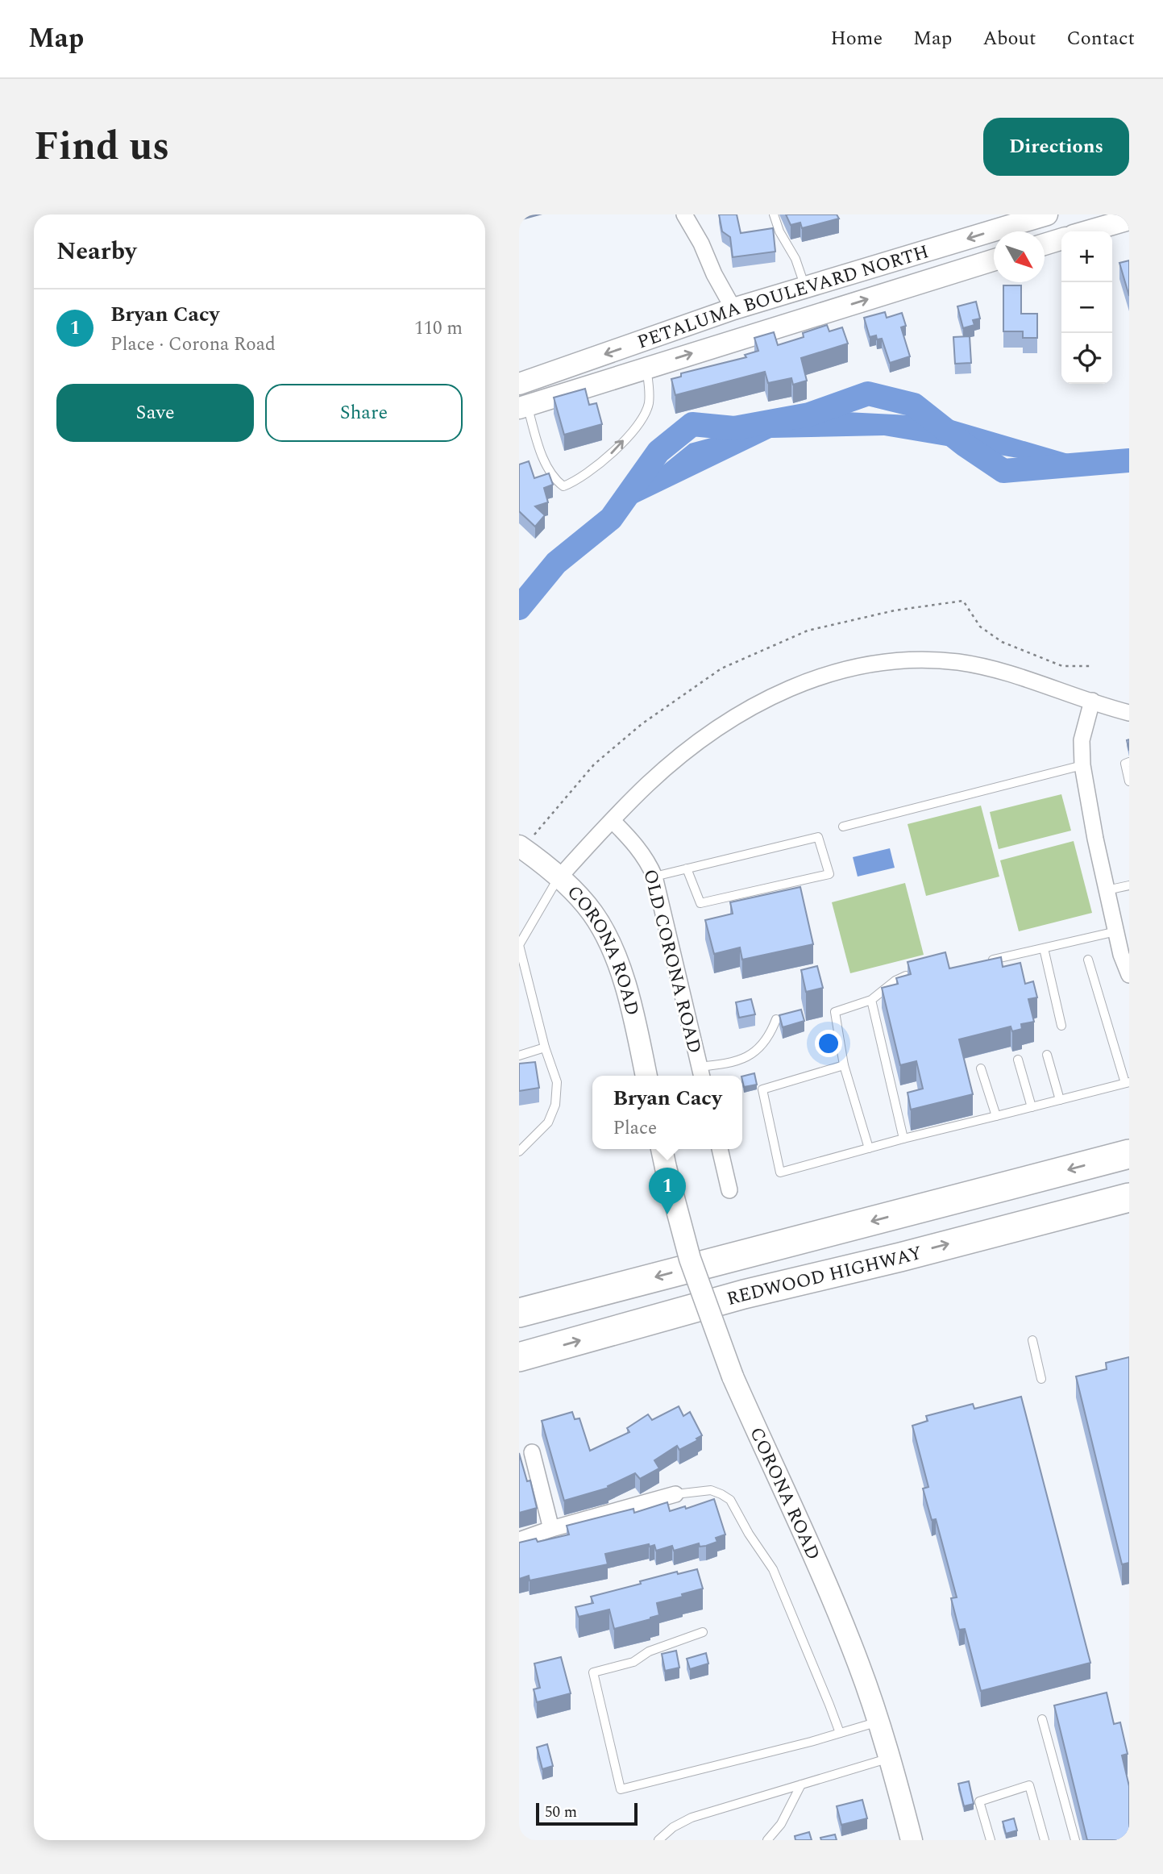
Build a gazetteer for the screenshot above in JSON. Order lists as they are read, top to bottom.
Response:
{
  "streets": {
    "highway": ["REDWOOD HIGHWAY"],
    "main road": ["PETALUMA BOULEVARD NORTH", "CORONA ROAD"],
    "street": ["OLD CORONA ROAD"]
  },
  "scale_bar": "50 m",
  "north": "bottom right",
  "page": {
    "header": "Map",
    "nav": [
      "Home",
      "Map",
      "About",
      "Contact"
    ],
    "title": "Find us",
    "buttons": [
      "Directions",
      ["Save", "Share"]
    ],
    "heading": "Nearby",
    "map_buttons": ["+", "−"],
    "list": [
      {
        "mark": "1",
        "name": "Bryan Cacy",
        "note": "Place · Corona Road",
        "value": "110 m"
      }
    ],
    "popup": ["Bryan Cacy", "Place"],
    "pins": "1",
    "scale": "50 m"
  }
}
